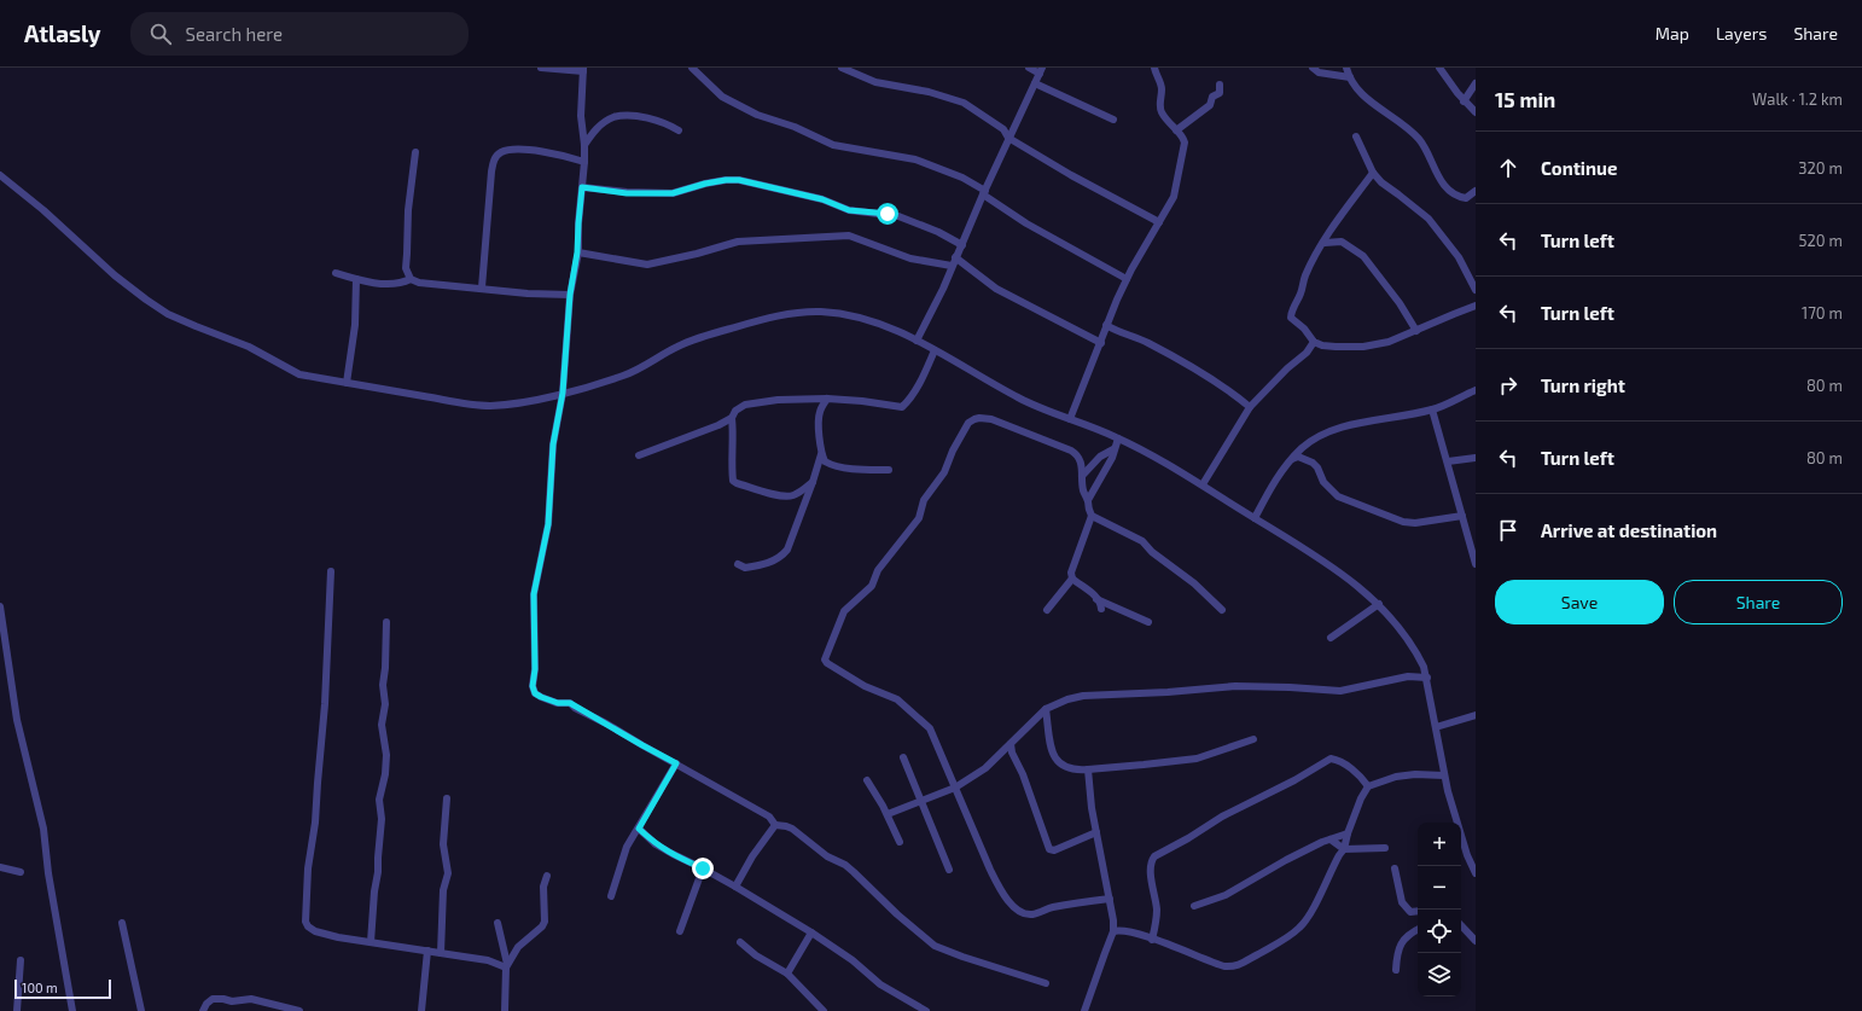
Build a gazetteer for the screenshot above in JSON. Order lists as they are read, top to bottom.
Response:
{
  "scale_bar": "100 m",
  "page": {
    "header": "Atlasly",
    "search": "Search here",
    "nav": ["Map", "Layers", "Share"],
    "heading": ["15 min", "Walk · 1.2 km"],
    "list": [
      ["Continue", "320 m"],
      ["Turn left", "520 m"],
      ["Turn left", "170 m"],
      ["Turn right", "80 m"],
      ["Turn left", "80 m"],
      "Arrive at destination"
    ],
    "buttons": ["Save", "Share"],
    "map_buttons": ["+", "−"],
    "scale": "100 m"
  }
}
